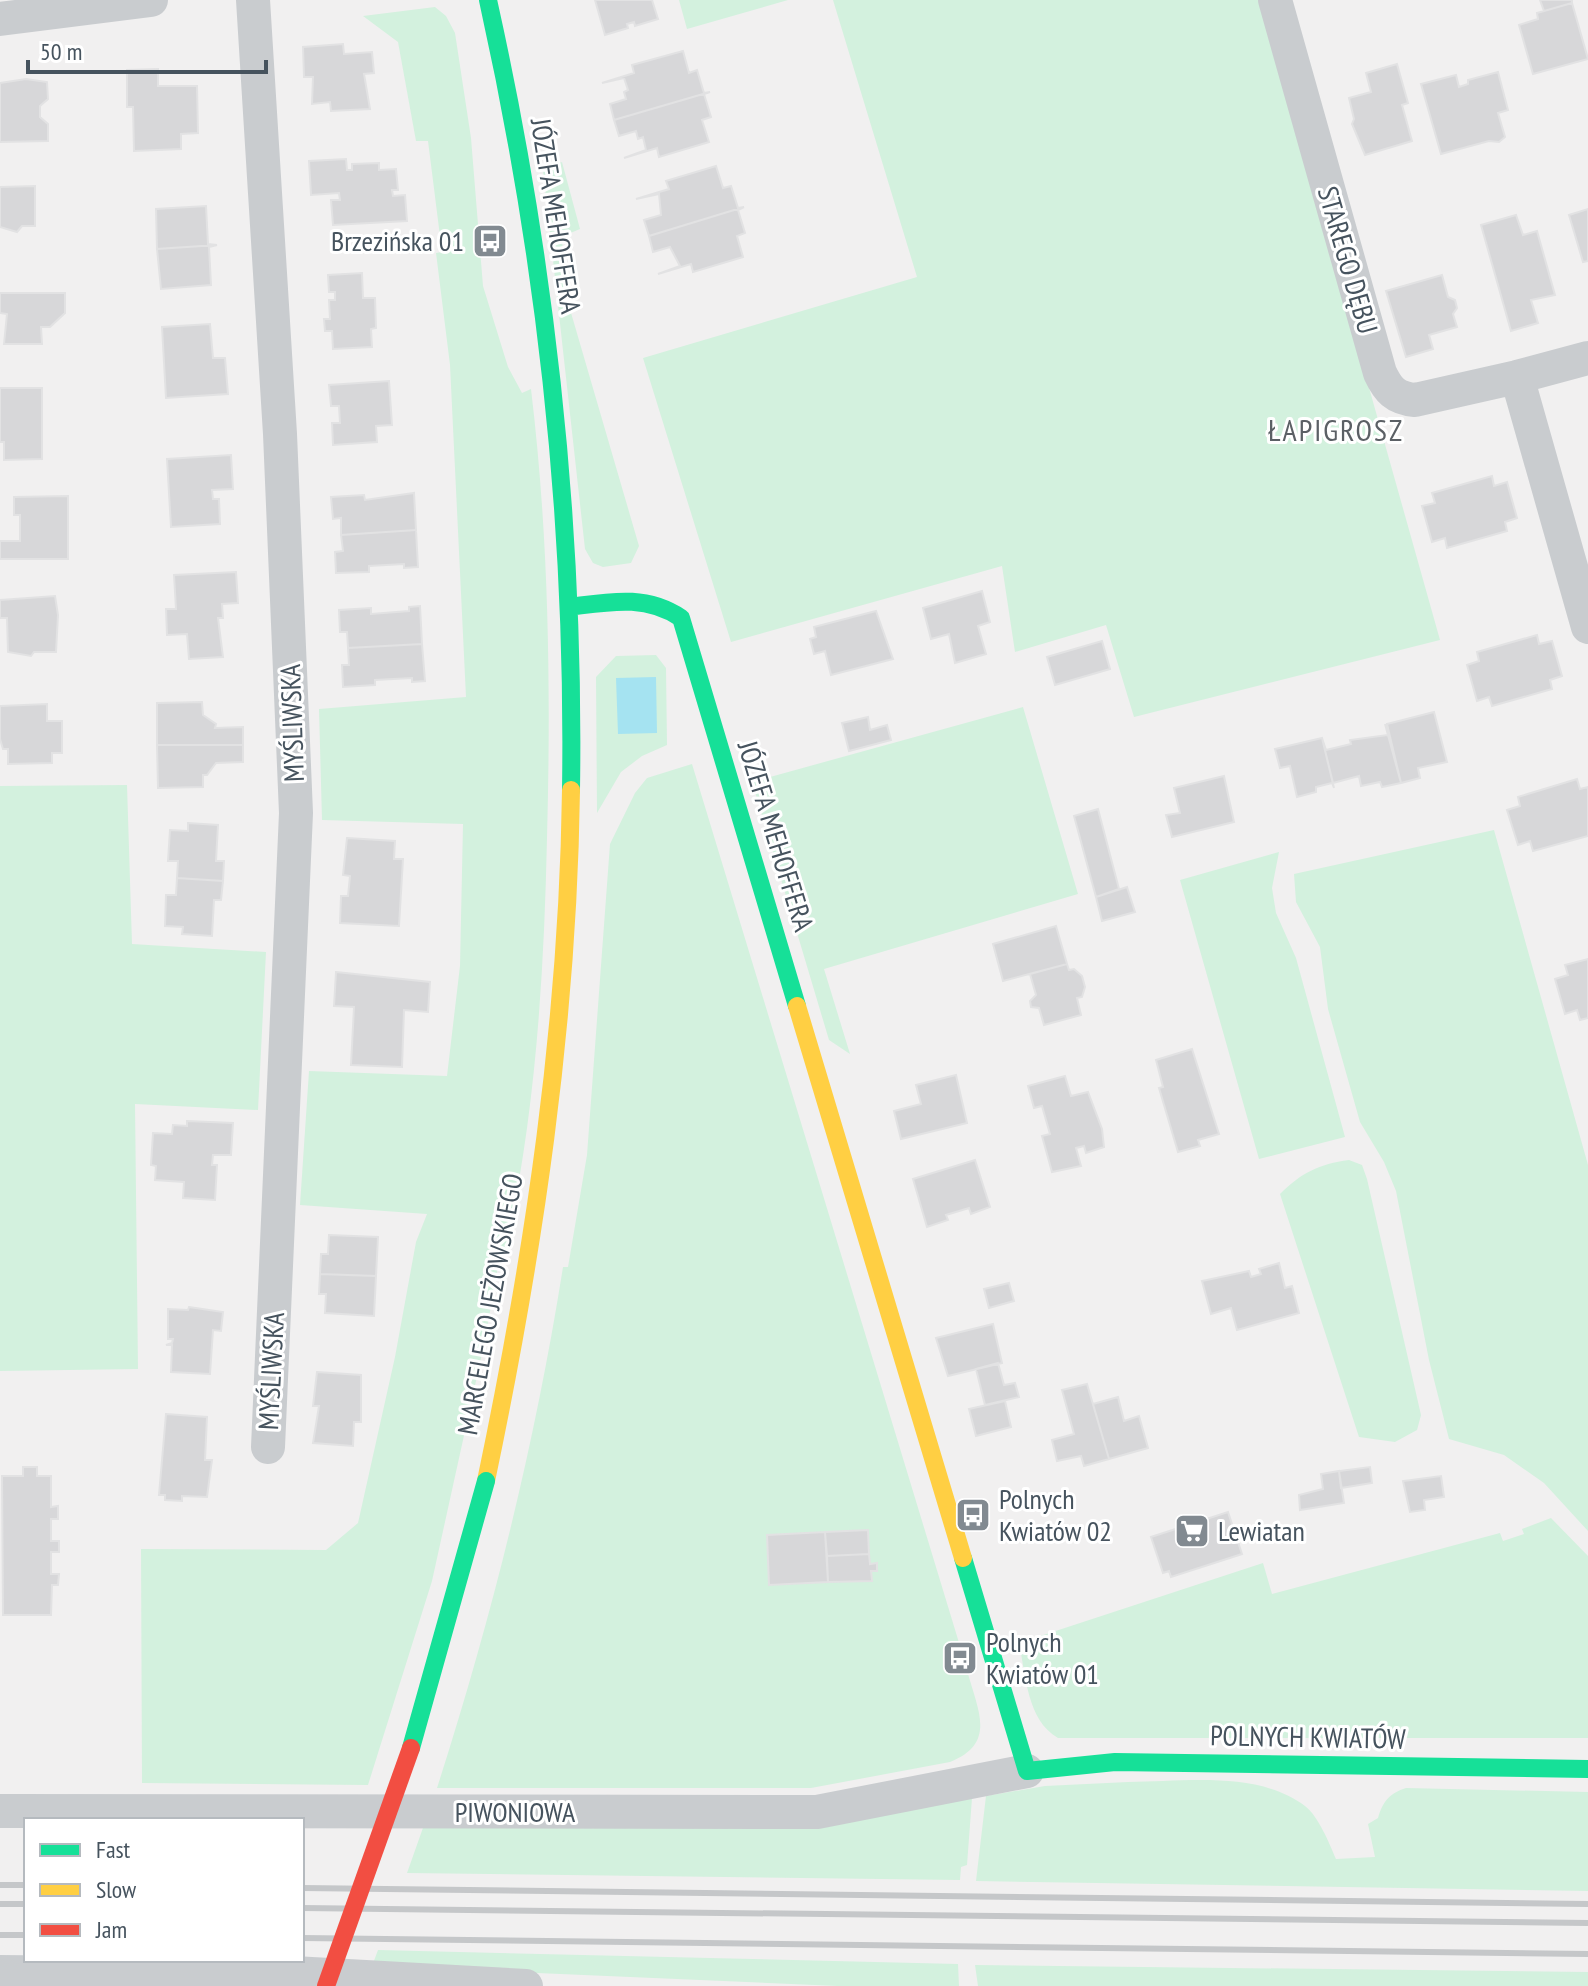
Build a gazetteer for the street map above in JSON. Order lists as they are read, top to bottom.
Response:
{
  "streets": {
    "street": [
      "JÓZEFA MEHOFFERA",
      "STAREGO DĘBU",
      "MYŚLIWSKA",
      "MARCELEGO JEŻOWSKIEGO",
      "POLNYCH KWIATÓW",
      "PIWONIOWA"
    ]
  },
  "crossings": [
    ["JÓZEFA MEHOFFERA", "MARCELEGO JEŻOWSKIEGO"],
    ["JÓZEFA MEHOFFERA", "POLNYCH KWIATÓW"],
    ["JÓZEFA MEHOFFERA", "PIWONIOWA"],
    ["POLNYCH KWIATÓW", "PIWONIOWA"]
  ],
  "districts": ["ŁAPIGROSZ"],
  "places": {
    "bus stop": ["Brzezińska 01", "Polnych Kwiatów 02", "Polnych Kwiatów 01"],
    "supermarket": ["Lewiatan"]
  },
  "legend": ["Fast", "Slow", "Jam"],
  "scale_bar": "50 m"
}
